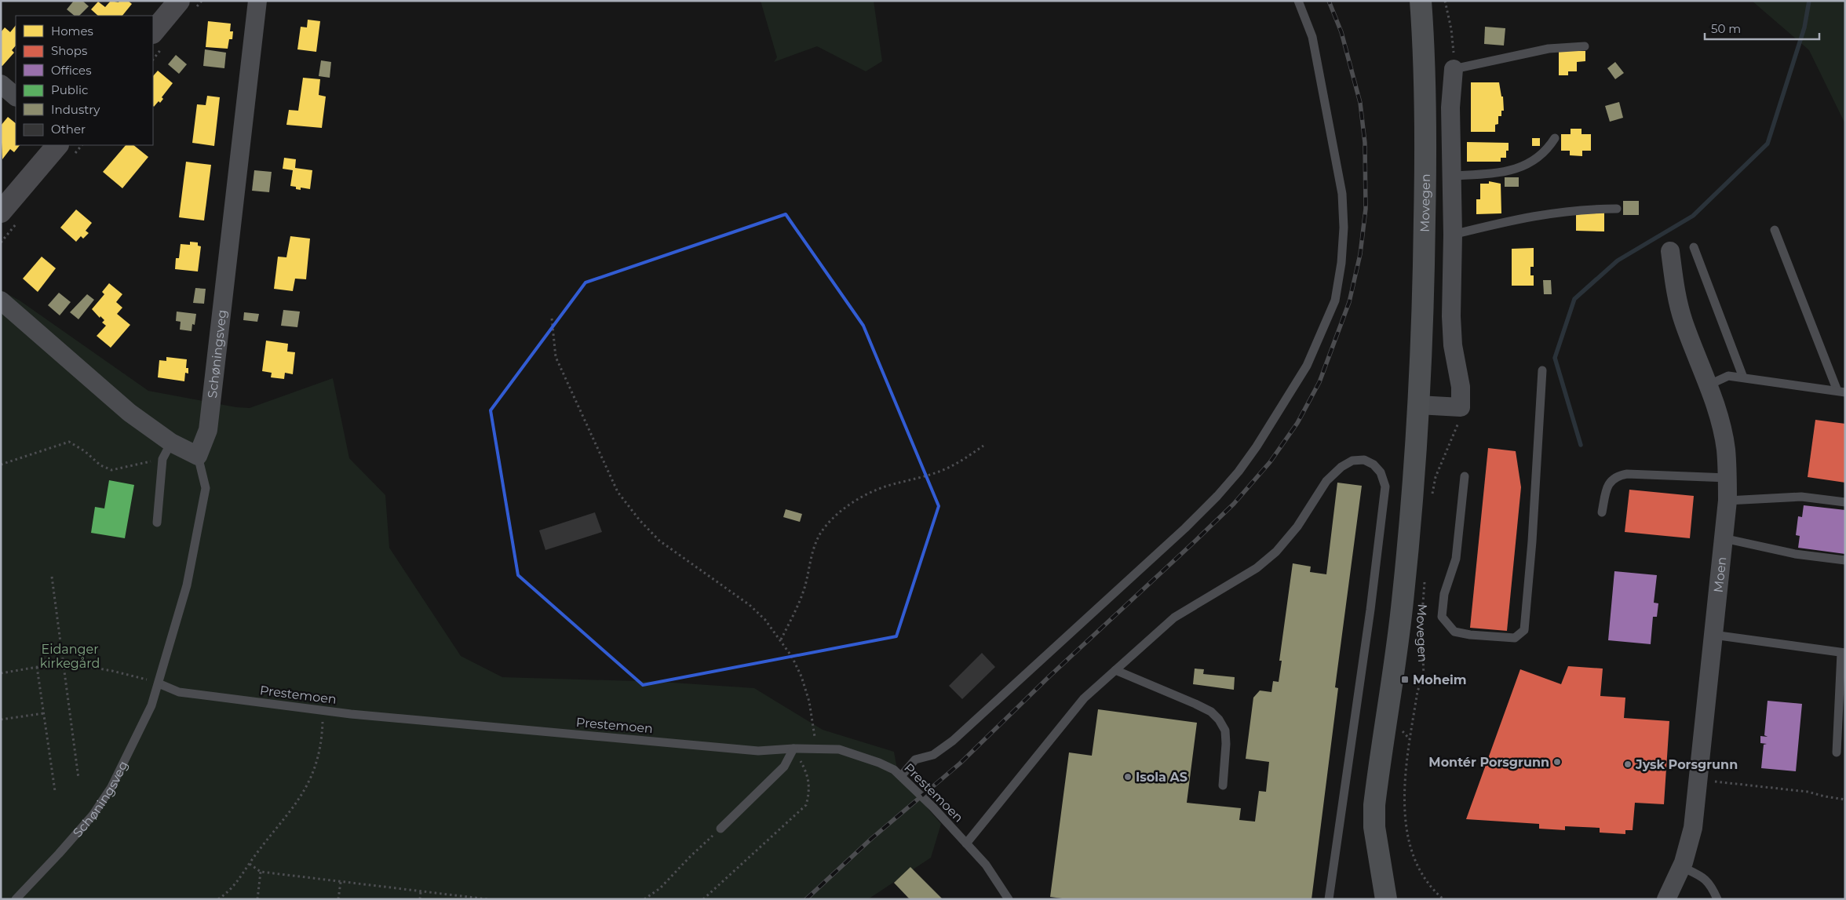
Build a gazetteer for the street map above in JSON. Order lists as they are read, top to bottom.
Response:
{
  "streets": {
    "main road": ["Movegen"],
    "street": ["Schøningsveg", "Moen"],
    "lane": ["Prestemoen"]
  },
  "crossings": [
    ["Schøningsveg", "Prestemoen"]
  ],
  "parks": ["Eidanger kirkegård"],
  "places": {
    "transit": ["Moheim"],
    "other": ["Montér Porsgrunn", "Jysk Porsgrunn", "Isola AS"]
  },
  "legend": [
    "Homes",
    "Shops",
    "Offices",
    "Public",
    "Industry",
    "Other"
  ],
  "scale_bar": "50 m"
}
